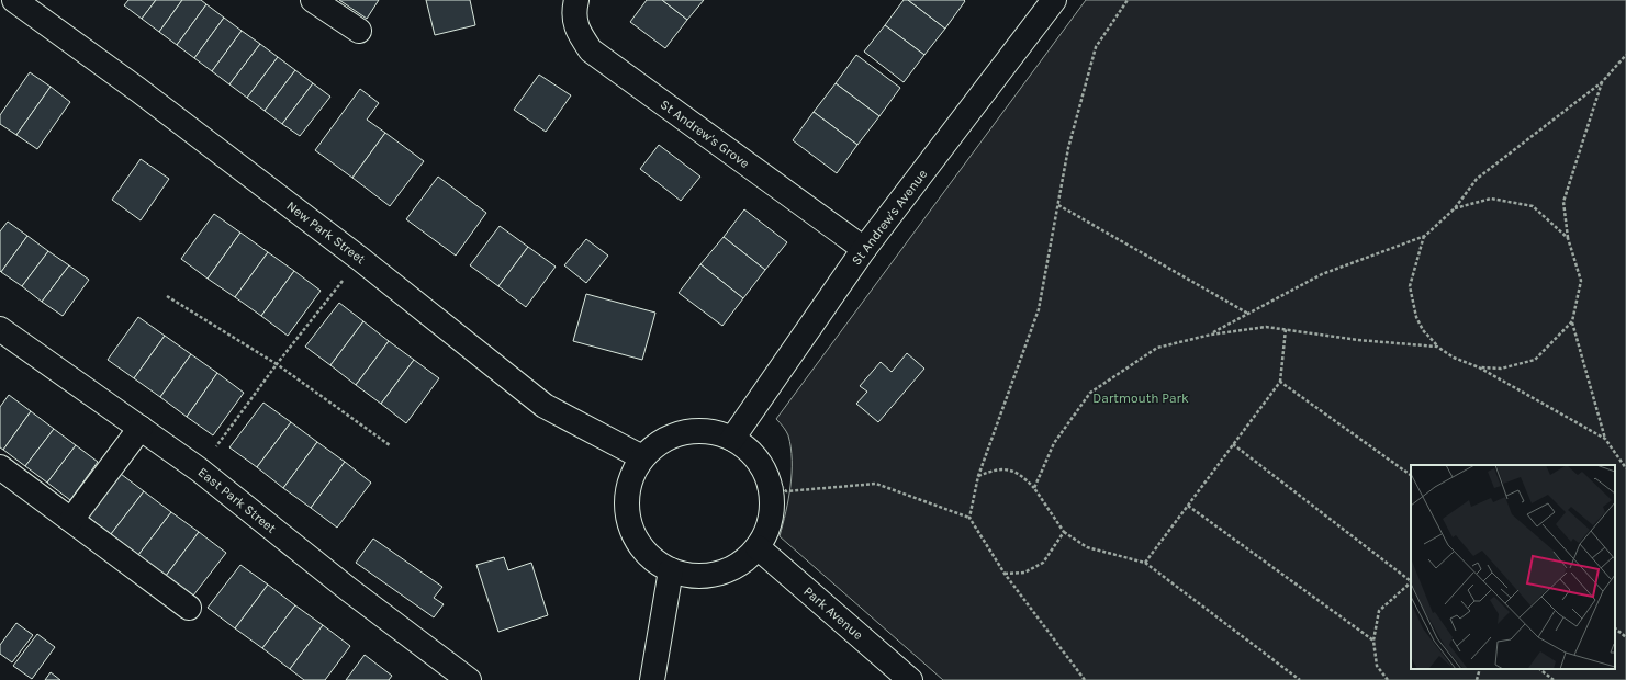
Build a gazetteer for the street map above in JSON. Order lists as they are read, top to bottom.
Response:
{
  "streets": {
    "street": [
      "St Andrew's Grove",
      "St Andrew's Avenue",
      "New Park Street",
      "East Park Street",
      "Park Avenue"
    ]
  },
  "crossings": [
    ["St Andrew's Grove", "St Andrew's Avenue"],
    ["St Andrew's Avenue", "New Park Street"],
    ["St Andrew's Avenue", "Park Avenue"],
    ["New Park Street", "Park Avenue"]
  ],
  "parks": ["Dartmouth Park"]
}
